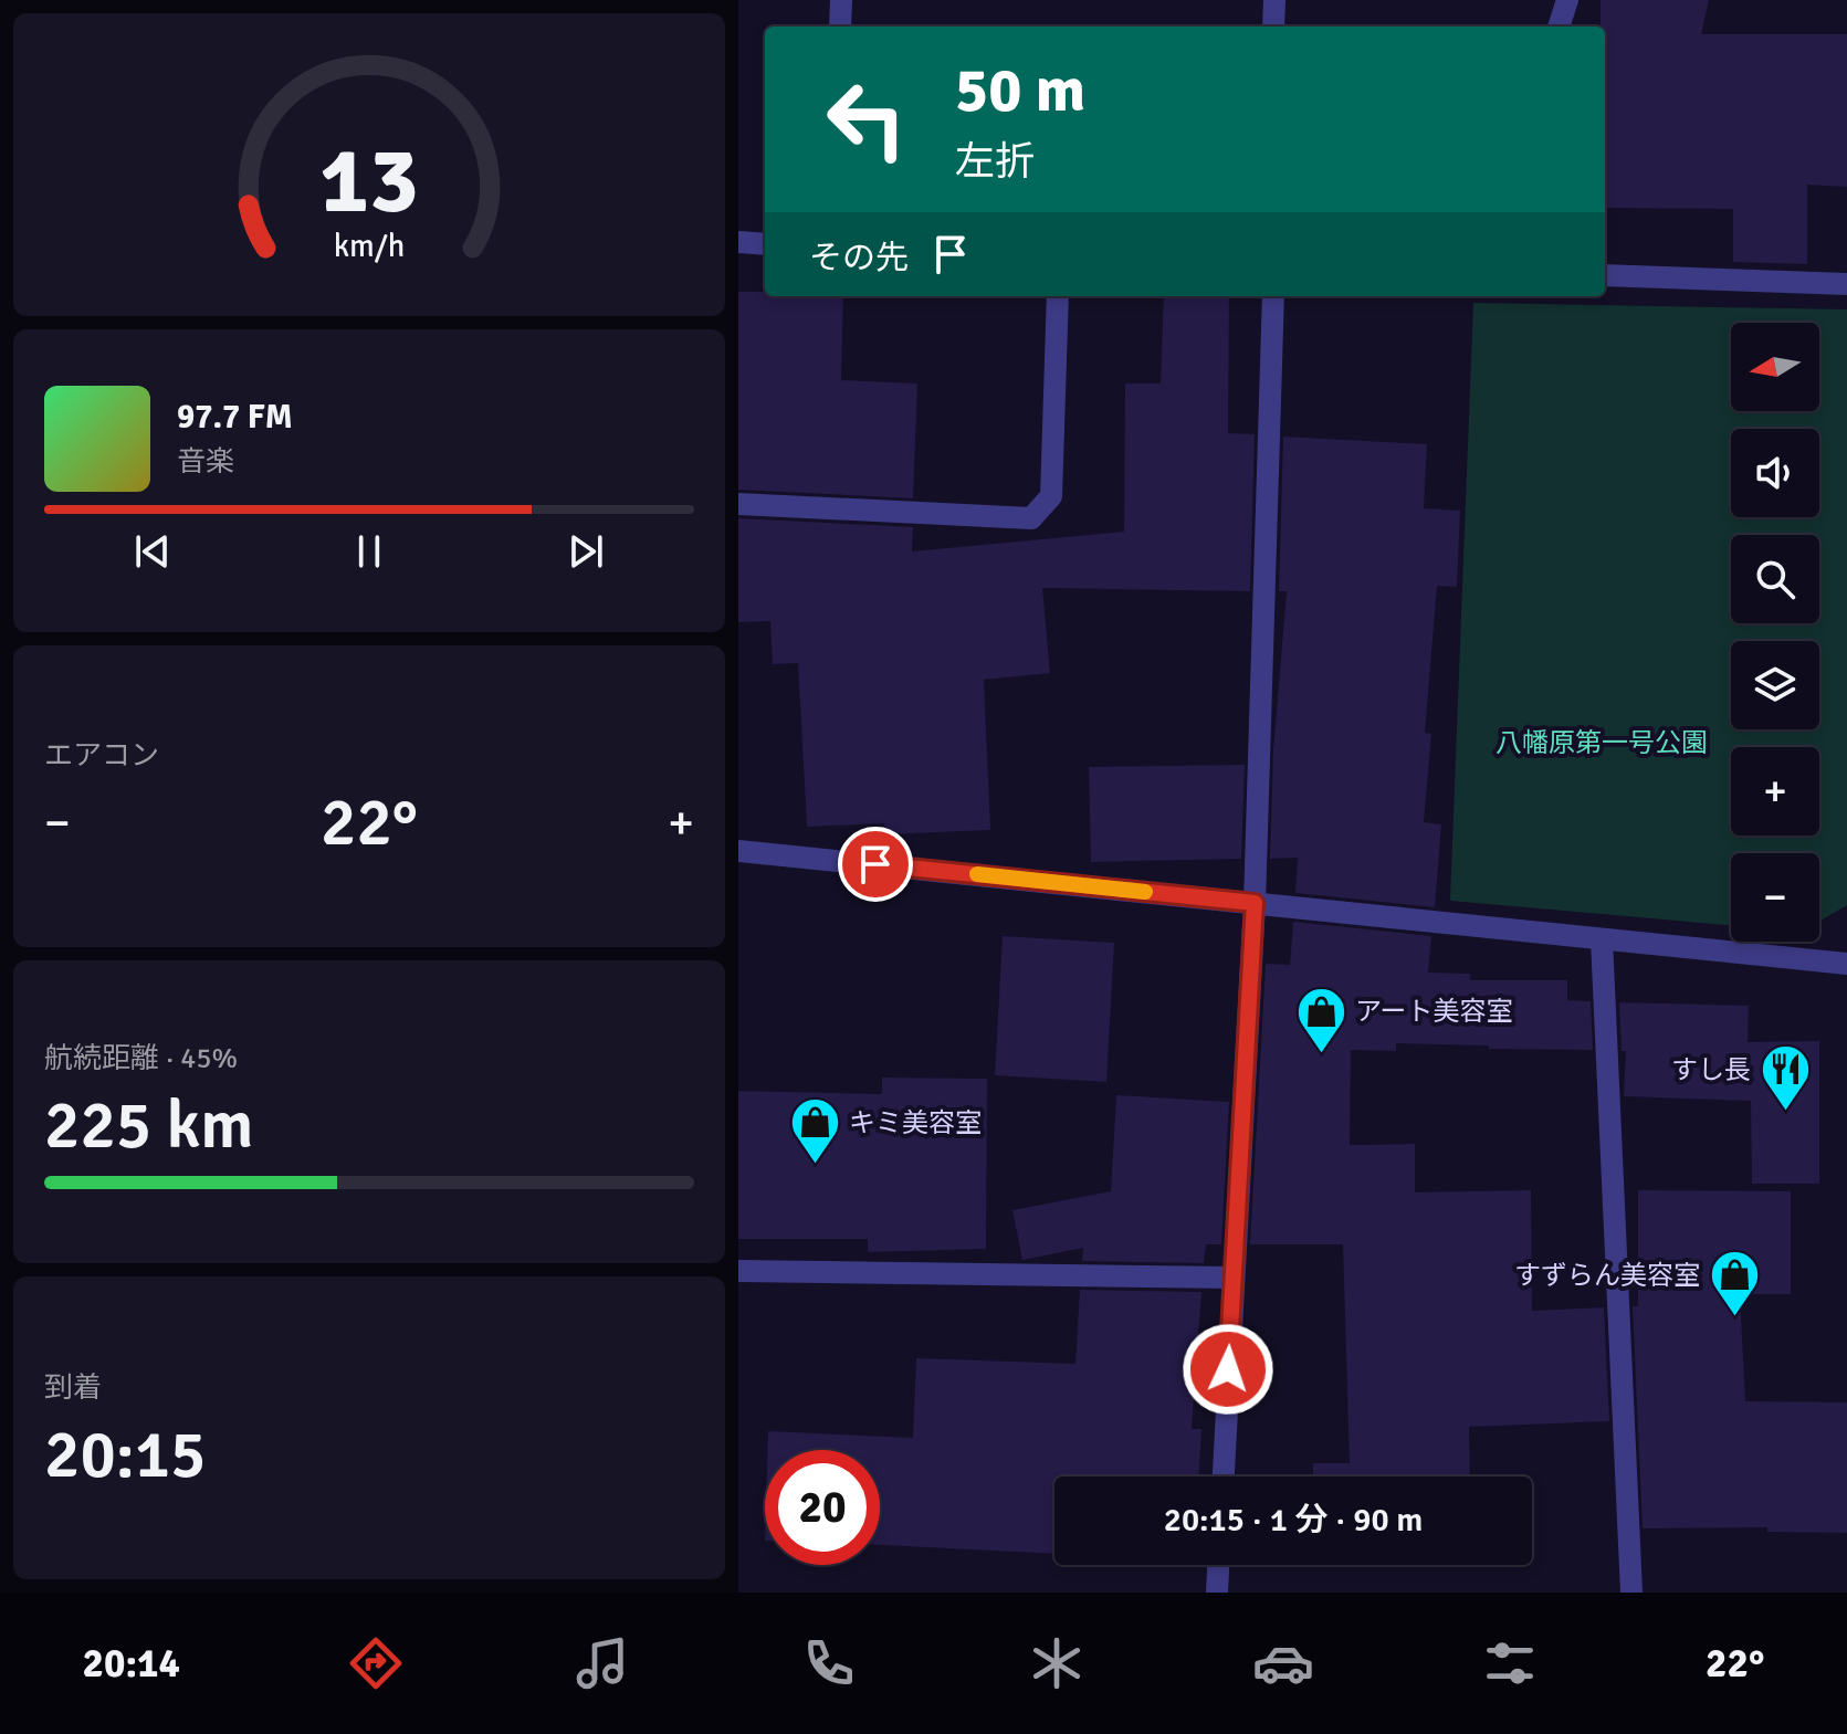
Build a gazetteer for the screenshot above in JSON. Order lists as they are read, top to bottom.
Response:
{
  "parks": ["八幡原第一号公園"],
  "places": {
    "shop": ["アート美容室", "キミ美容室", "すずらん美容室"],
    "restaurant": ["すし長"]
  },
  "north": "left",
  "page": {
    "turn": ["50 m", "左折"],
    "then": "その先",
    "map_buttons": ["+", "−"],
    "song": ["97.7 FM", "音楽"],
    "tile": [
      "エアコン",
      ["航続距離 · 45%", "225 km"],
      ["到着", "20:15"]
    ],
    "heat": ["−", "22°", "+"],
    "limit": "20",
    "trip": "20:15 · 1 分 · 90 m",
    "tabs": ["20:14", "22°"],
    "gauge": ["13", "km/h"]
  }
}
